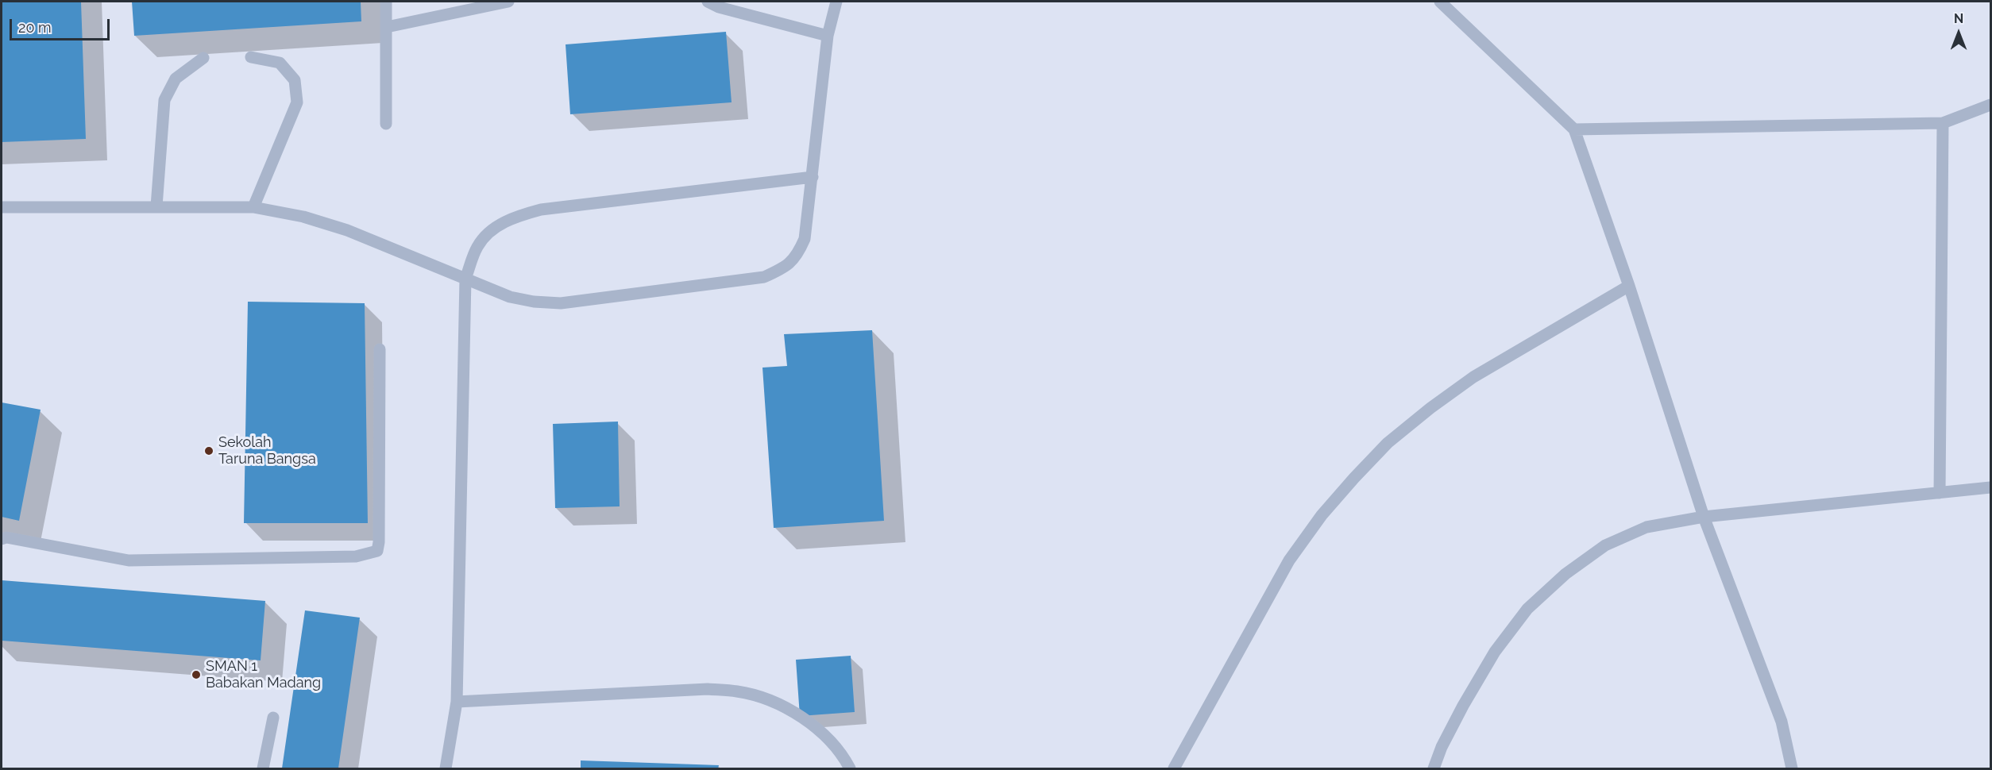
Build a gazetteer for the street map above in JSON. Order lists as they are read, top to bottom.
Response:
{
  "places": ["Sekolah Taruna Bangsa", "SMAN 1 Babakan Madang"],
  "scale_bar": "20 m",
  "north": "top"
}
